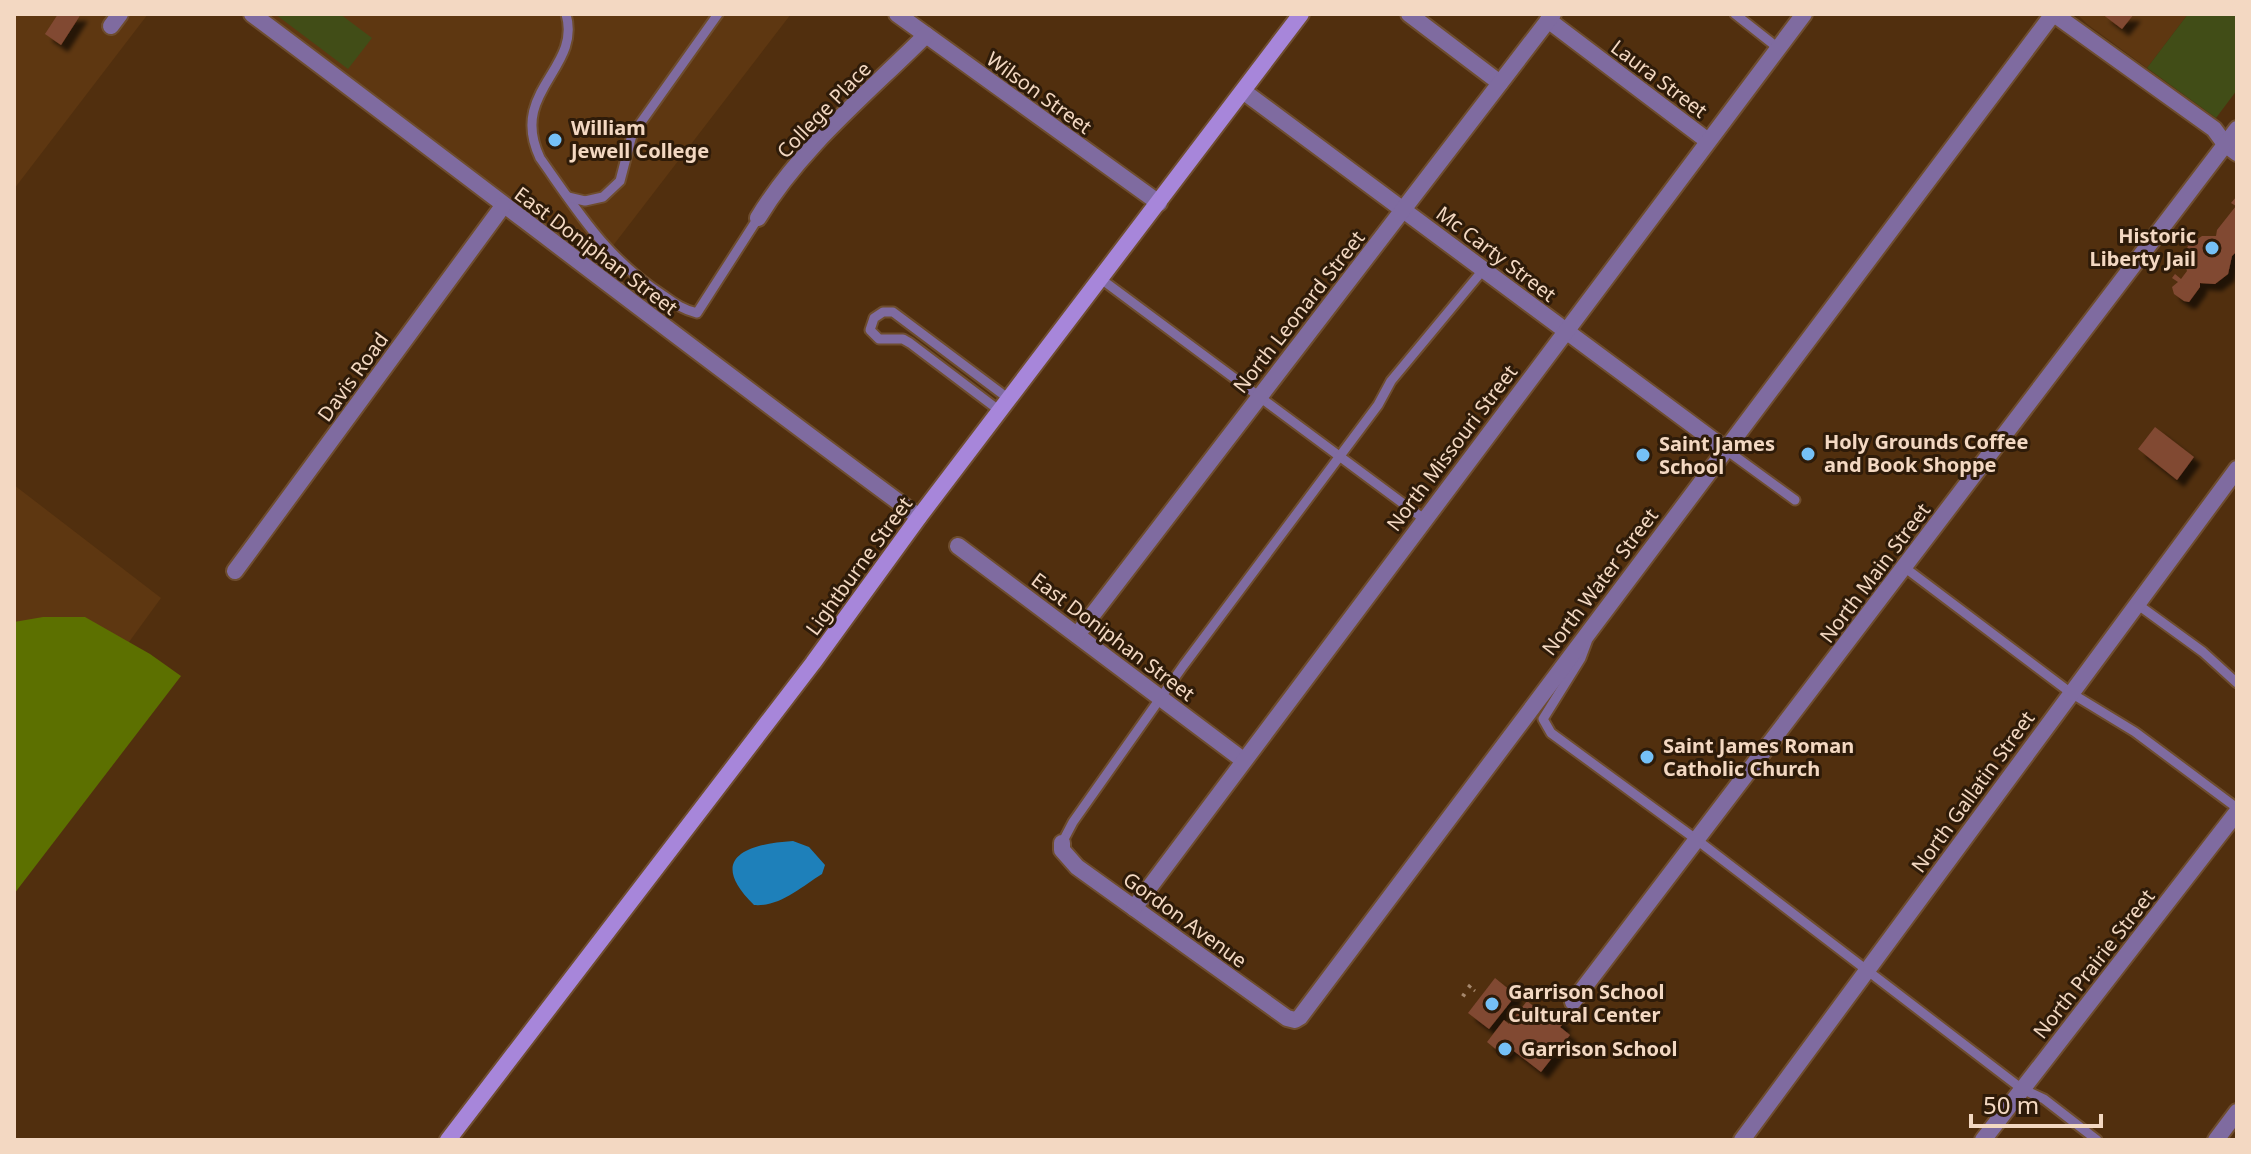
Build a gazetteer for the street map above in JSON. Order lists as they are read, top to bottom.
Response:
{
  "streets": {
    "main road": ["Lightburne Street"],
    "street": [
      "Laura Street",
      "Wilson Street",
      "College Place",
      "East Doniphan Street",
      "Mc Carty Street",
      "North Leonard Street",
      "Davis Road",
      "North Missouri Street",
      "North Main Street",
      "North Water Street",
      "North Gallatin Street",
      "Gordon Avenue",
      "North Prairie Street"
    ]
  },
  "crossings": [
    ["Laura Street", "North Leonard Street"],
    ["Laura Street", "North Missouri Street"],
    ["Wilson Street", "College Place"],
    ["Wilson Street", "Lightburne Street"],
    ["East Doniphan Street", "North Leonard Street"],
    ["East Doniphan Street", "Davis Road"],
    ["East Doniphan Street", "North Missouri Street"],
    ["East Doniphan Street", "Lightburne Street"],
    ["Mc Carty Street", "North Leonard Street"],
    ["Mc Carty Street", "North Missouri Street"],
    ["Mc Carty Street", "Lightburne Street"],
    ["Mc Carty Street", "North Water Street"],
    ["North Missouri Street", "Gordon Avenue"],
    ["North Water Street", "Gordon Avenue"]
  ],
  "places": [
    "William Jewell College",
    "Historic Liberty Jail",
    "Holy Grounds Coffee and Book Shoppe",
    "Saint James School",
    "Saint James Roman Catholic Church",
    "Garrison School Cultural Center",
    "Garrison School"
  ],
  "scale_bar": "50 m"
}
